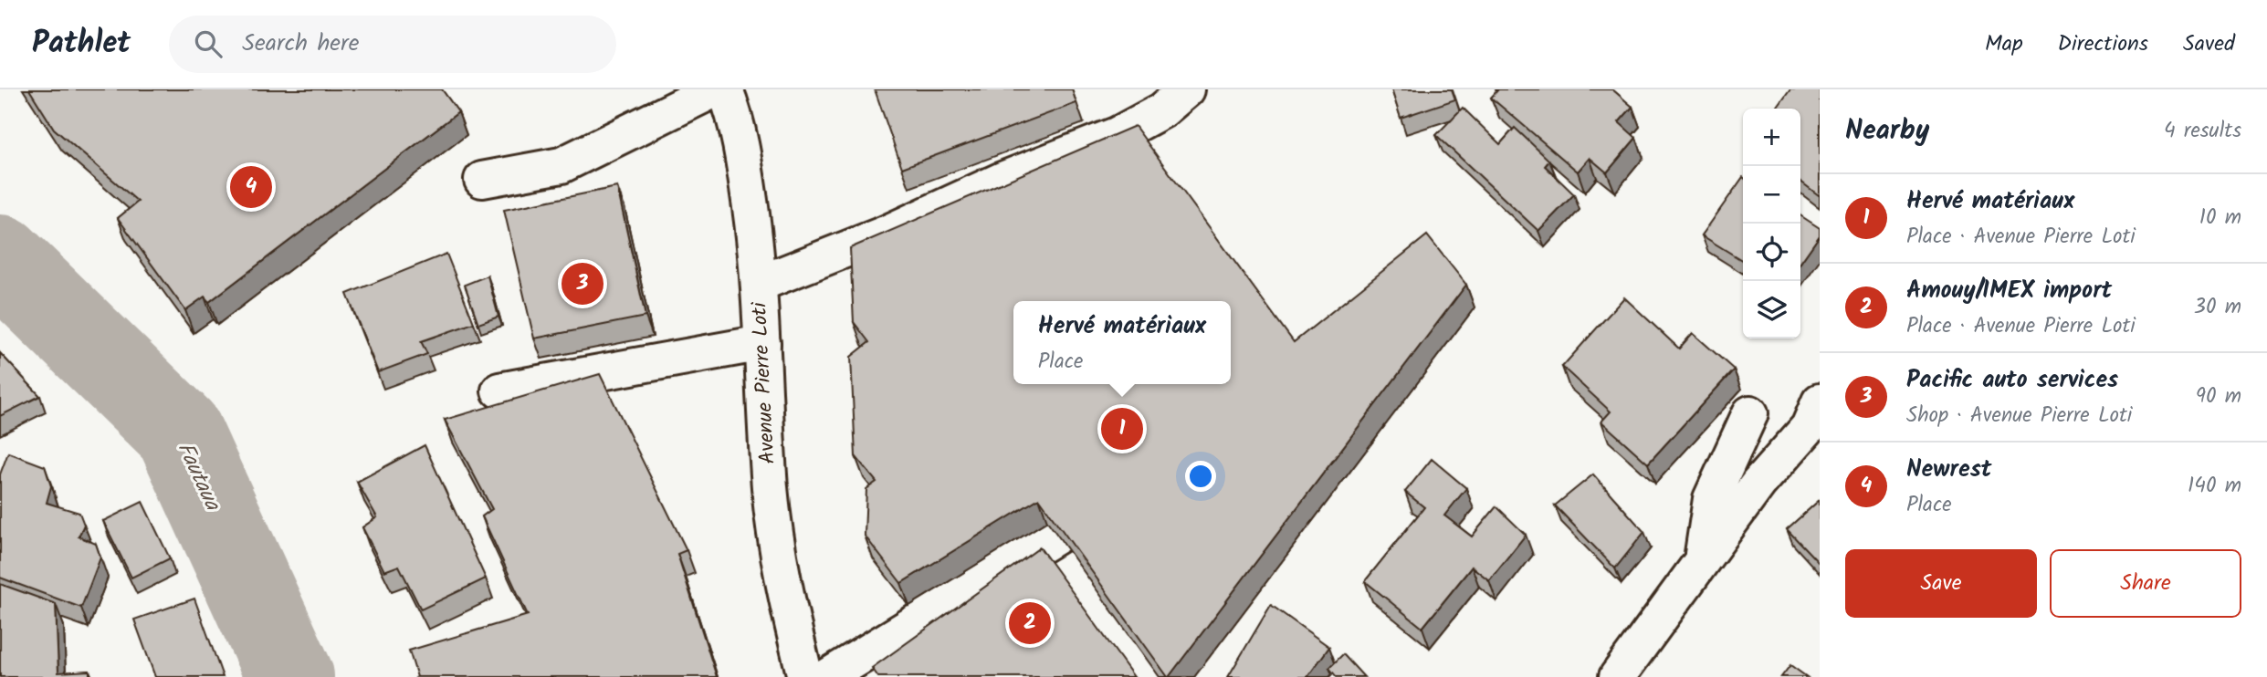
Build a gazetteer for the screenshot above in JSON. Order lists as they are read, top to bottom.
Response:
{
  "streets": {
    "street": ["Avenue Pierre Loti"]
  },
  "water": ["Fautaua"],
  "page": {
    "header": "Pathlet",
    "search": "Search here",
    "nav": ["Map", "Directions", "Saved"],
    "heading": ["Nearby", "4 results"],
    "map_buttons": ["+", "−"],
    "pins": [
      "4",
      "3",
      "1",
      "2"
    ],
    "list": [
      {
        "mark": "1",
        "name": "Hervé matériaux",
        "note": "Place · Avenue Pierre Loti",
        "value": "10 m"
      },
      {
        "mark": "2",
        "name": "Amouy/IMEX import",
        "note": "Place · Avenue Pierre Loti",
        "value": "30 m"
      },
      {
        "mark": "3",
        "name": "Pacific auto services",
        "note": "Shop · Avenue Pierre Loti",
        "value": "90 m"
      },
      {
        "mark": "4",
        "name": "Newrest",
        "note": "Place",
        "value": "140 m"
      }
    ],
    "popup": ["Hervé matériaux", "Place"],
    "buttons": ["Save", "Share"]
  }
}
